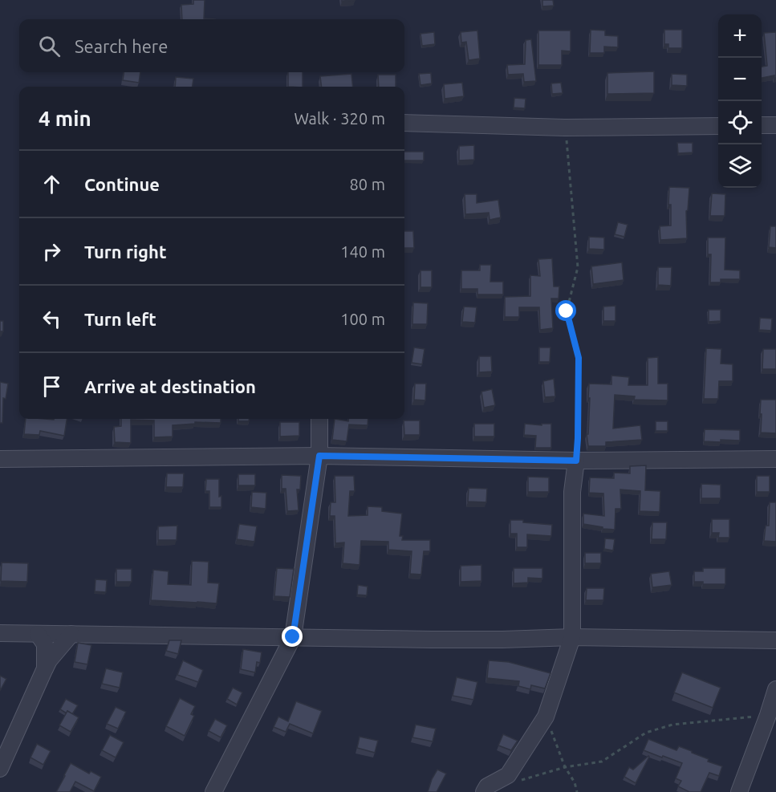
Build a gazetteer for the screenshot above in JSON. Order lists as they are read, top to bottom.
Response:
{
  "page": {
    "map_buttons": ["+", "−"],
    "search": "Search here",
    "heading": ["4 min", "Walk · 320 m"],
    "list": [
      ["Continue", "80 m"],
      ["Turn right", "140 m"],
      ["Turn left", "100 m"],
      "Arrive at destination"
    ]
  }
}
